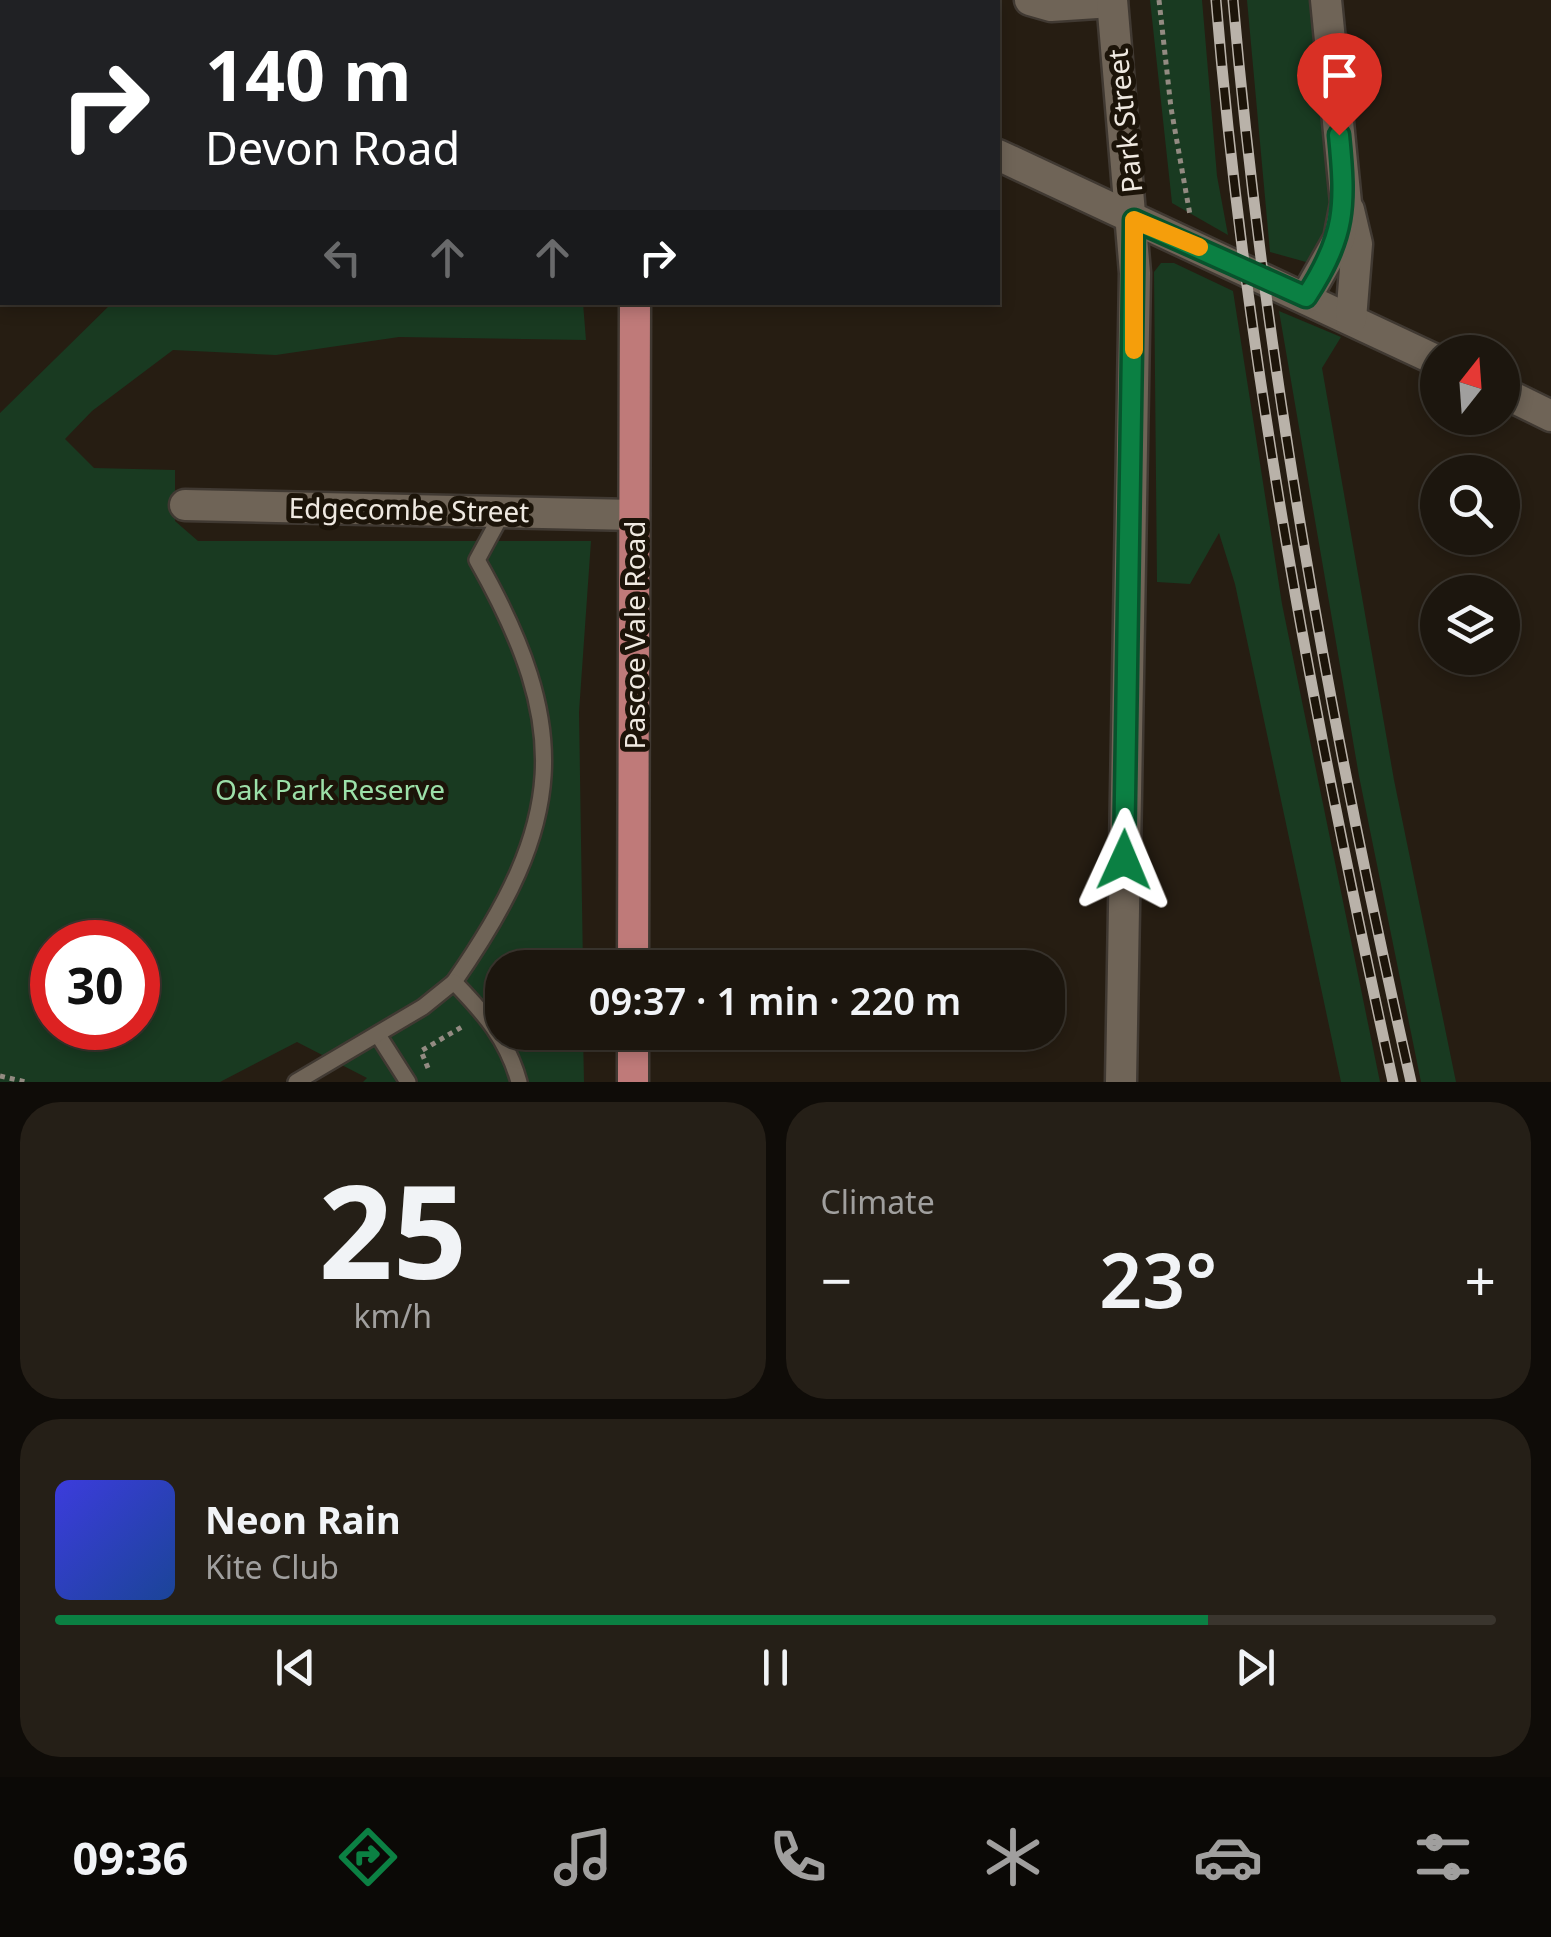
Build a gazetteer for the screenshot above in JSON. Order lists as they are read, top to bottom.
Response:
{
  "streets": {
    "main road": ["Pascoe Vale Road"],
    "street": ["Park Street", "Edgecombe Street"]
  },
  "crossings": [
    ["Edgecombe Street", "Pascoe Vale Road"]
  ],
  "parks": ["Oak Park Reserve"],
  "north": "top",
  "page": {
    "turn": ["140 m", "Devon Road"],
    "limit": "30",
    "trip": "09:37 · 1 min · 220 m",
    "tile": [
      ["25", "km/h"],
      "Climate"
    ],
    "heat": ["−", "23°", "+"],
    "song": ["Neon Rain", "Kite Club"],
    "tabs": "09:36"
  }
}
